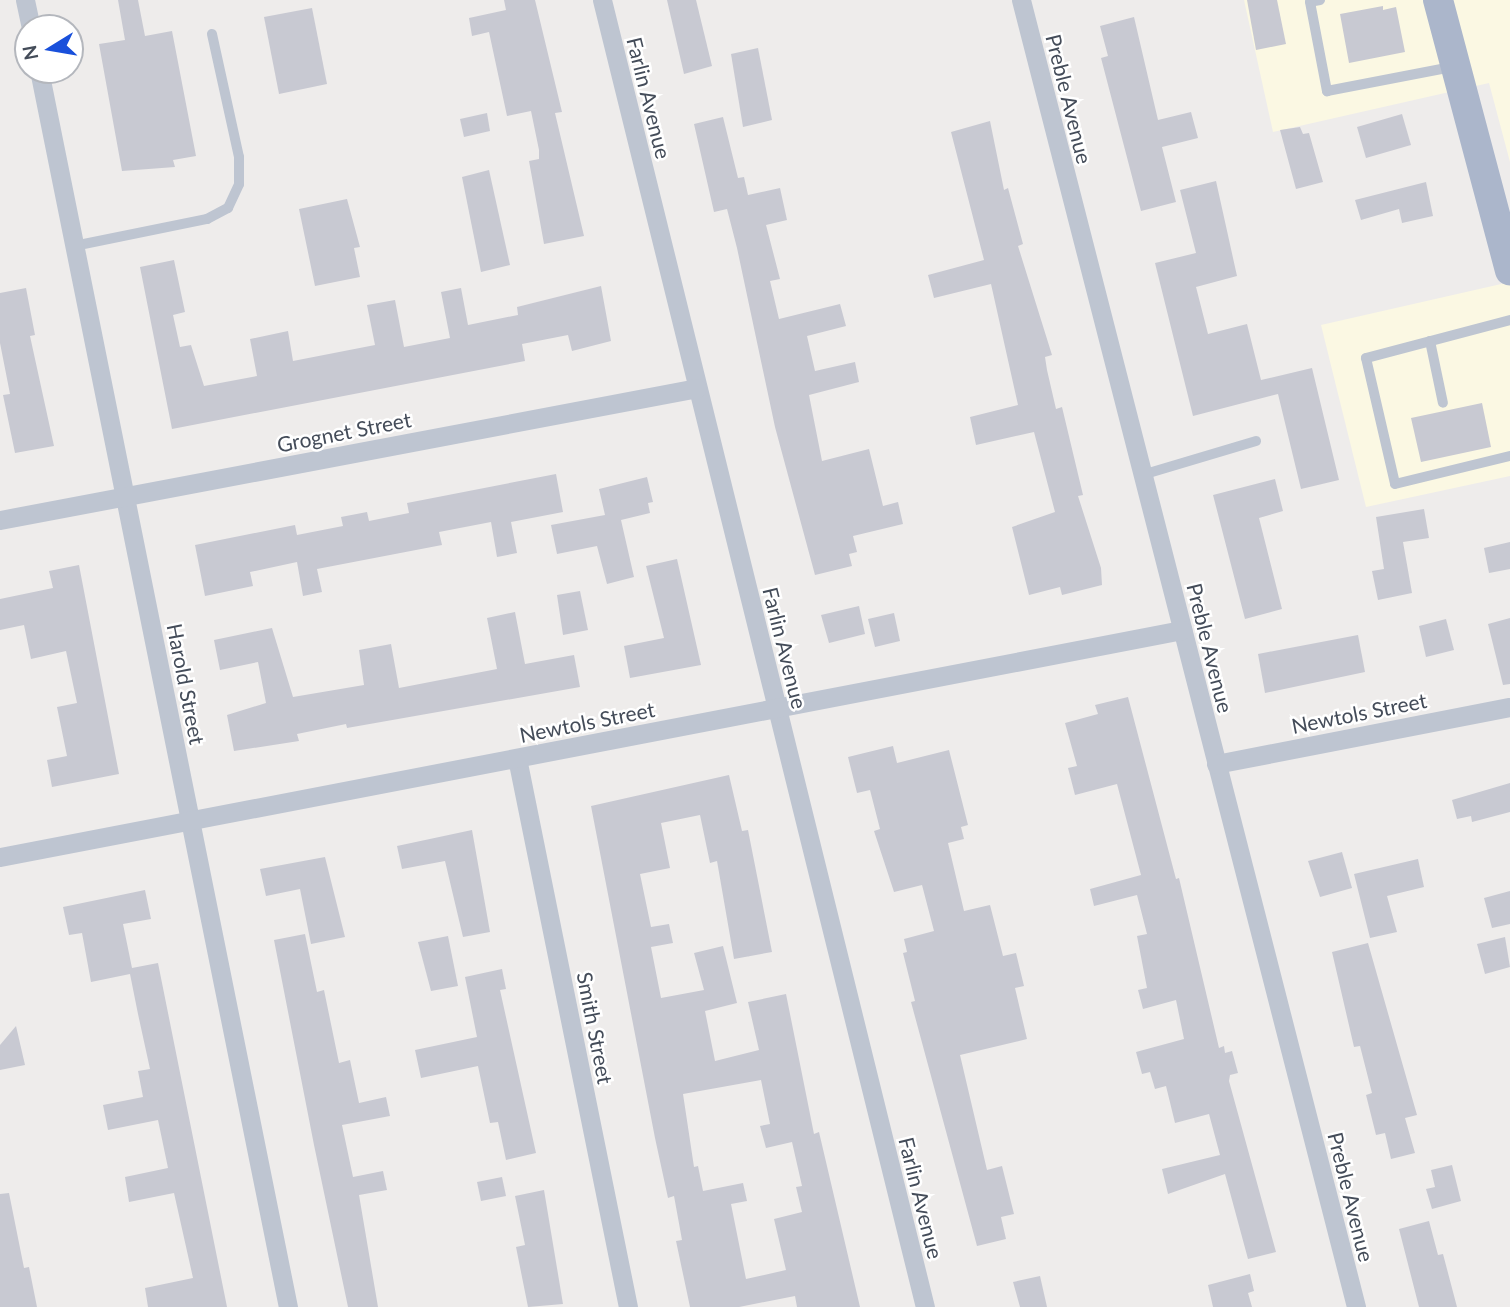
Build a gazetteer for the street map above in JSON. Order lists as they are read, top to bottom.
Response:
{
  "streets": {
    "street": [
      "Farlin Avenue",
      "Preble Avenue",
      "Grognet Street",
      "Harold Street",
      "Newtols Street",
      "Smith Street"
    ]
  },
  "crossings": [
    ["Farlin Avenue", "Grognet Street"],
    ["Farlin Avenue", "Newtols Street"],
    ["Preble Avenue", "Newtols Street"],
    ["Grognet Street", "Harold Street"],
    ["Harold Street", "Newtols Street"],
    ["Newtols Street", "Smith Street"]
  ],
  "north": "left"
}
